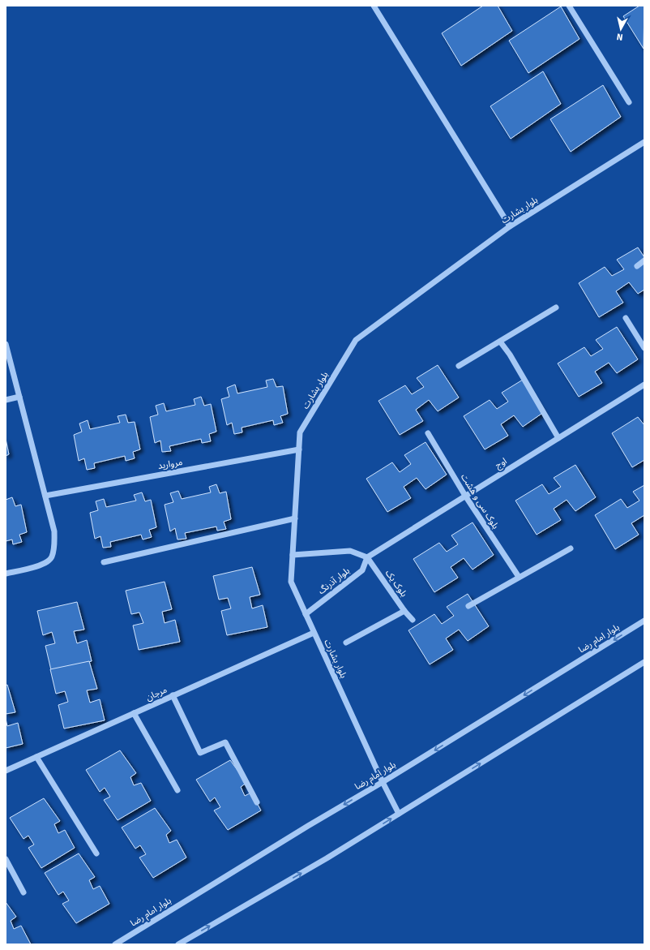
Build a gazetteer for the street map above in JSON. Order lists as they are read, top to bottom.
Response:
{
  "streets": {
    "street": [
      "بلوار بشارت",
      "اوج",
      "مروارید",
      "بلوک سی و هشت",
      "بلوار آذرنگ",
      "بلوک یک",
      "بلوار امام رضا",
      "مرجان"
    ]
  },
  "crossings": [
    ["بلوار بشارت", "مروارید"],
    ["بلوار بشارت", "بلوار آذرنگ"],
    ["بلوار بشارت", "بلوار امام رضا"],
    ["بلوار بشارت", "مرجان"],
    ["اوج", "بلوک سی و هشت"],
    ["اوج", "بلوار آذرنگ"],
    ["اوج", "بلوک یک"],
    ["بلوار آذرنگ", "بلوک یک"]
  ],
  "north": "bottom"
}
